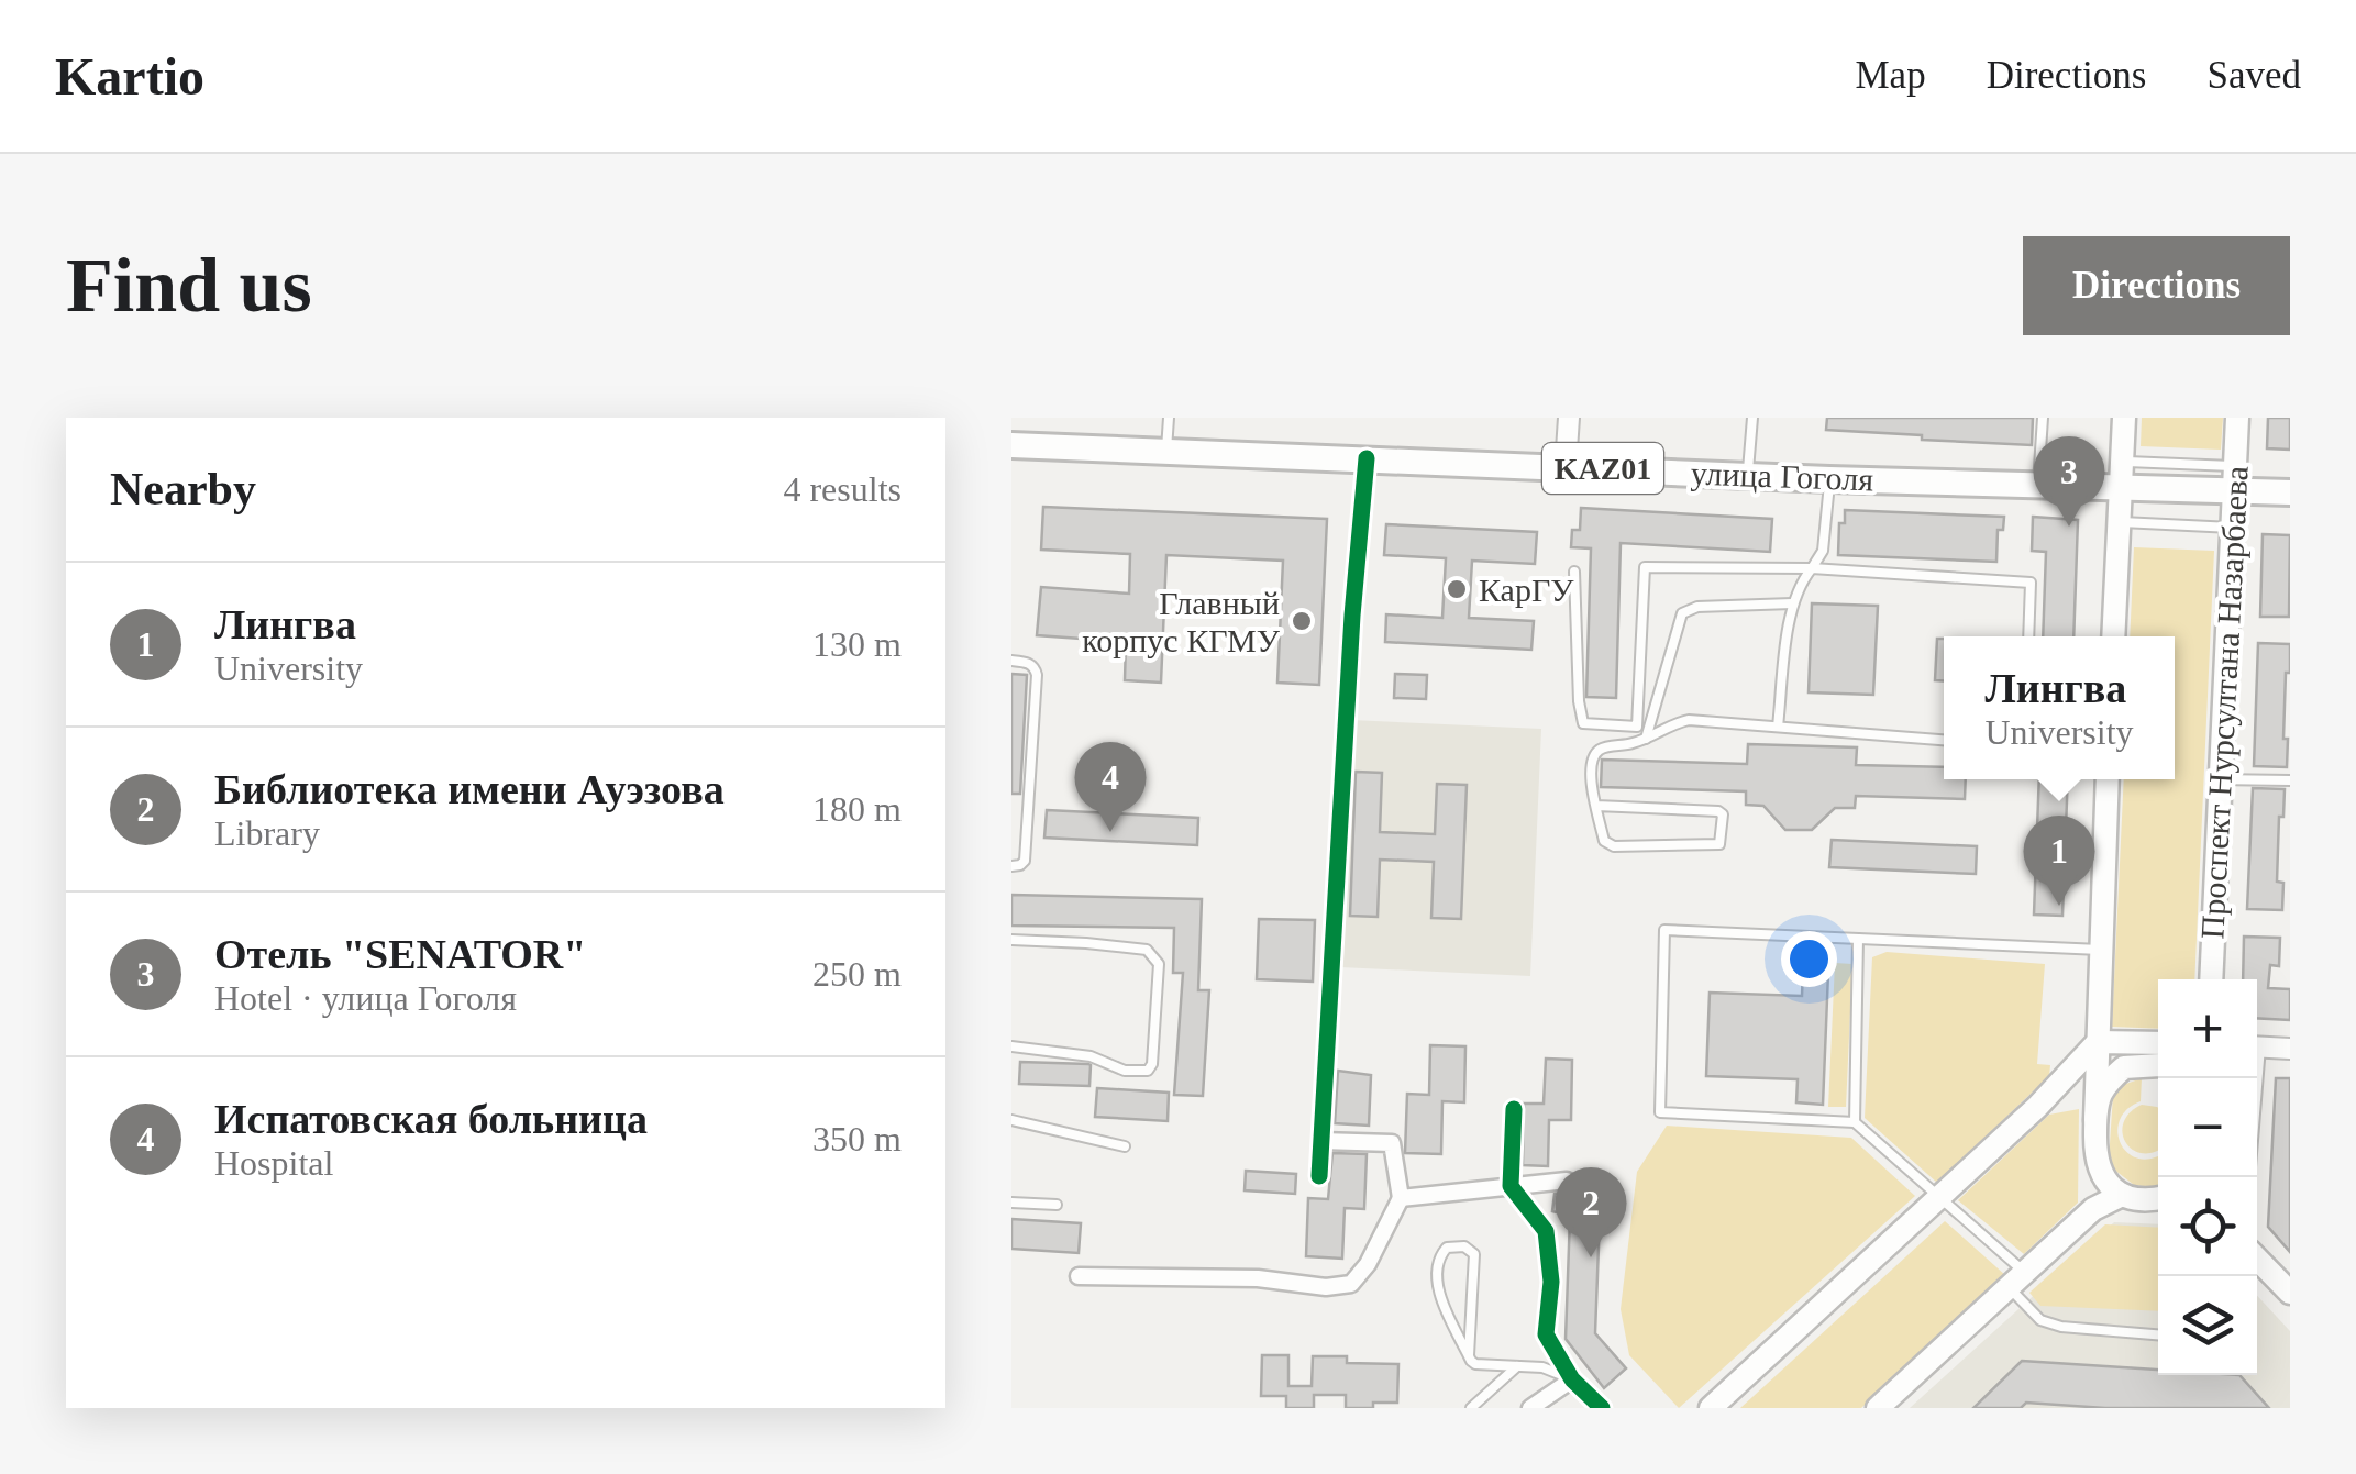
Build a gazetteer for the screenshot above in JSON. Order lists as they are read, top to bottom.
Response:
{
  "streets": {
    "highway": ["KАZ01", "улица Гоголя"],
    "main road": ["Проспект Нурсултана Назарбаева"]
  },
  "crossings": [
    ["улица Гоголя", "Проспект Нурсултана Назарбаева"]
  ],
  "places": ["КарГУ", "Главный корпус КГМУ"],
  "page": {
    "header": "Kartio",
    "nav": ["Map", "Directions", "Saved"],
    "buttons": "Directions",
    "title": "Find us",
    "heading": ["Nearby", "4 results"],
    "pins": [
      "3",
      "4",
      "1",
      "2"
    ],
    "list": [
      {
        "mark": "1",
        "name": "Лингва",
        "note": "University",
        "value": "130 m"
      },
      {
        "mark": "2",
        "name": "Библиотека имени Ауэзова",
        "note": "Library",
        "value": "180 m"
      },
      {
        "mark": "3",
        "name": "Отель \"SENATOR\"",
        "note": "Hotel · улица Гоголя",
        "value": "250 m"
      },
      {
        "mark": "4",
        "name": "Испатовская больница",
        "note": "Hospital",
        "value": "350 m"
      }
    ],
    "popup": ["Лингва", "University"],
    "map_buttons": ["+", "−"]
  }
}
